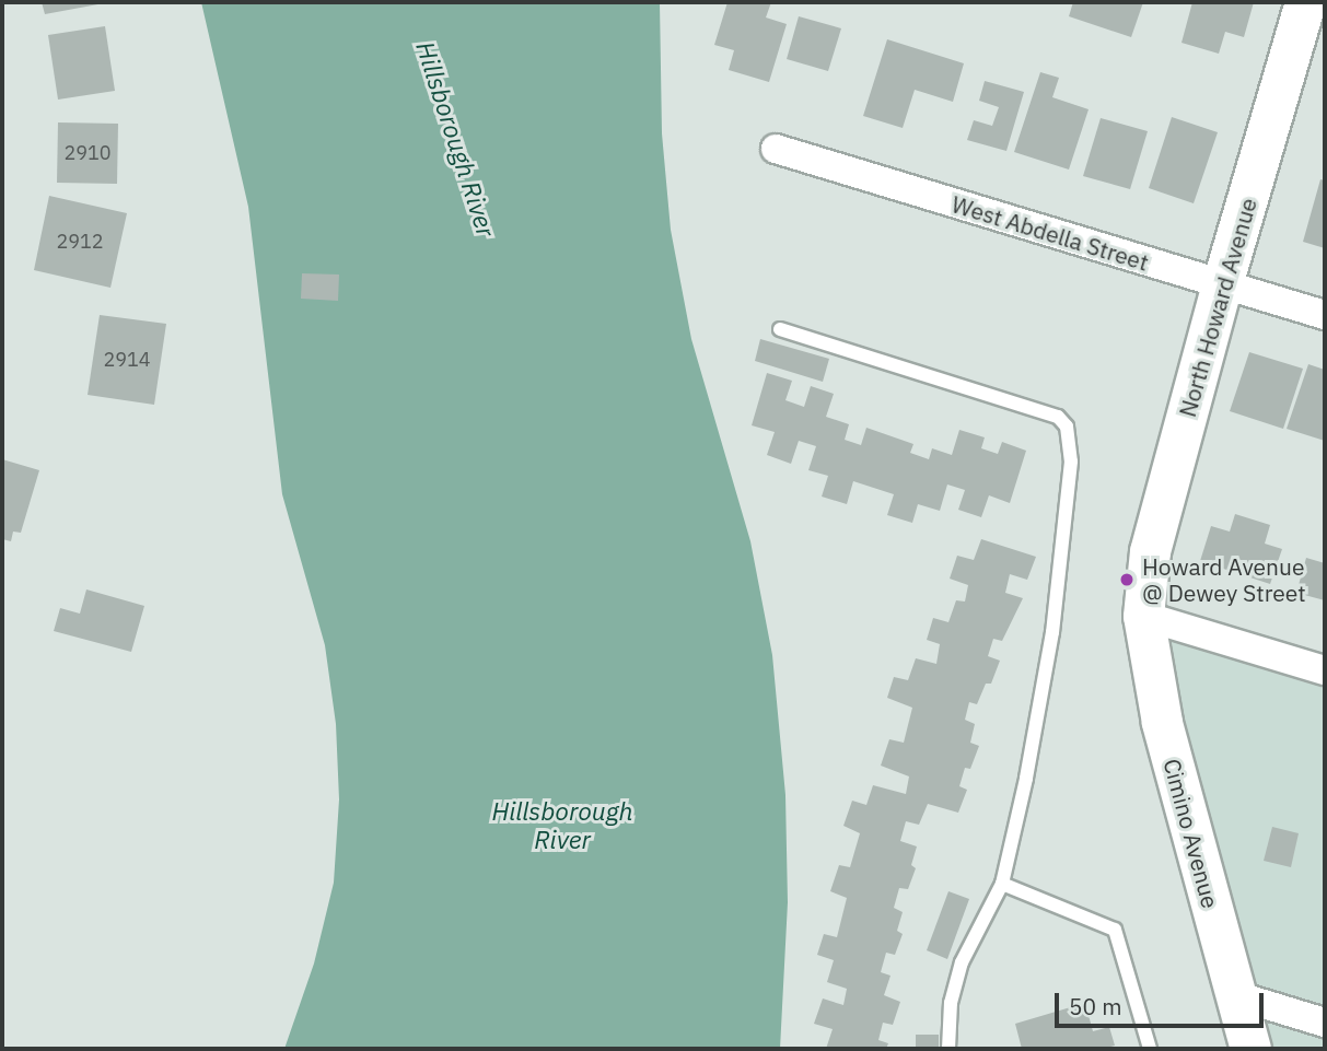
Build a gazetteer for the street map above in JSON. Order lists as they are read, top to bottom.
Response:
{
  "streets": {
    "main road": ["North Howard Avenue", "Cimino Avenue"],
    "street": ["West Abdella Street"]
  },
  "crossings": [
    ["West Abdella Street", "North Howard Avenue"],
    ["North Howard Avenue", "Cimino Avenue"]
  ],
  "water": ["Hillsborough River"],
  "places": ["Howard Avenue @ Dewey Street"],
  "house_numbers": ["2910", "2912", "2914"],
  "scale_bar": "50 m"
}
